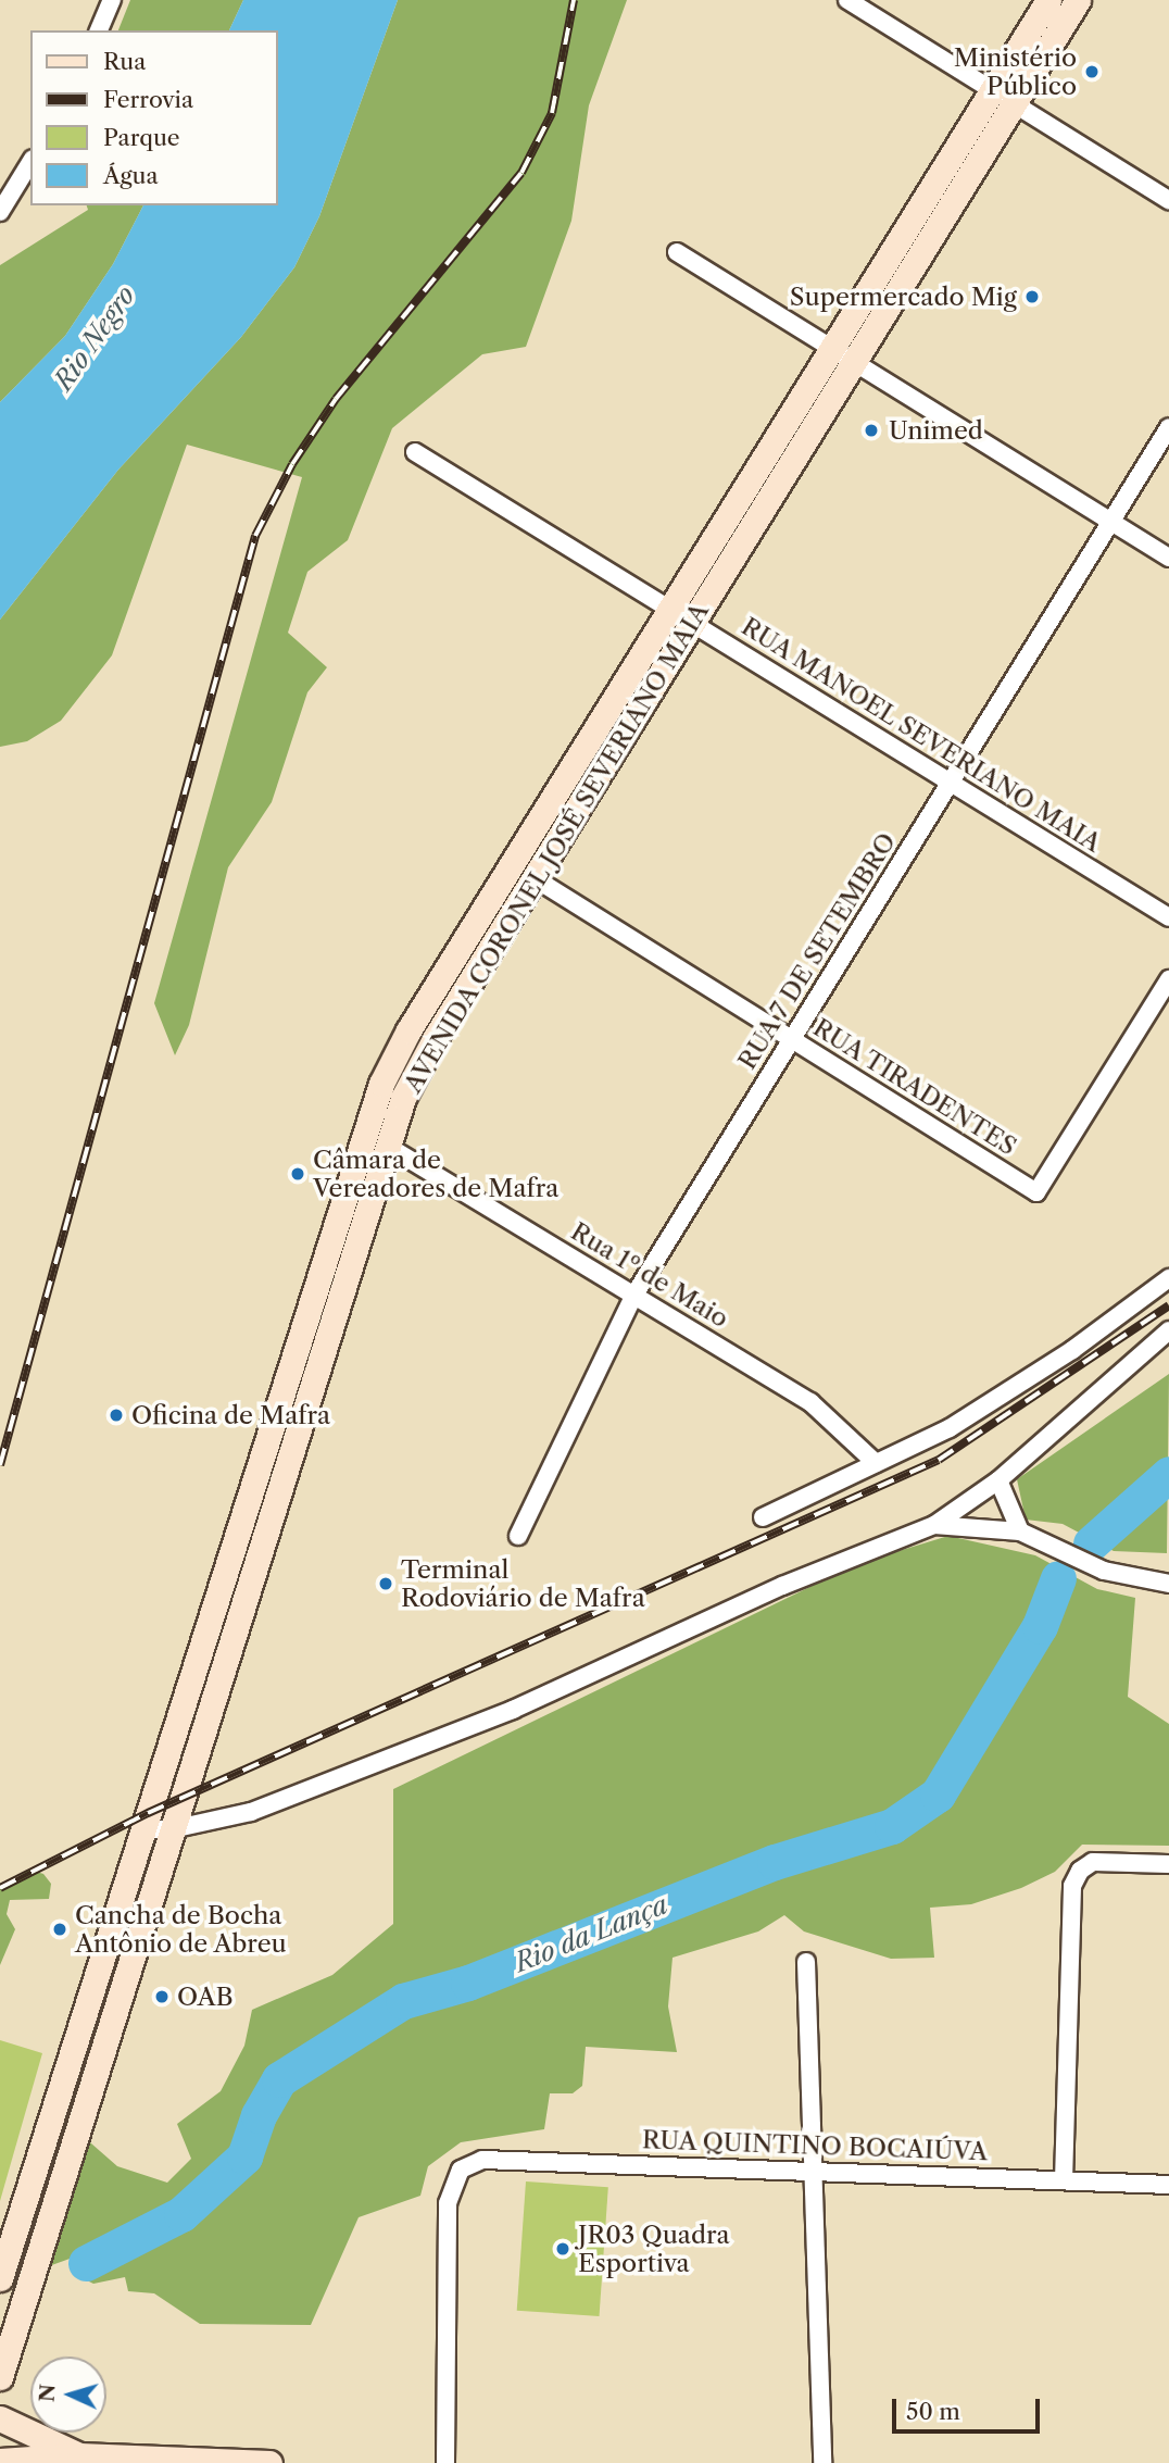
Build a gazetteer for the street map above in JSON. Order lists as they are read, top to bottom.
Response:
{
  "streets": {
    "main road": ["AVENIDA CORONEL JOSÉ SEVERIANO MAIA"],
    "street": [
      "RUA MANOEL SEVERIANO MAIA",
      "RUA 7 DE SETEMBRO",
      "RUA TIRADENTES",
      "Rua 1º de Maio",
      "RUA QUINTINO BOCAIÚVA"
    ]
  },
  "crossings": [
    ["RUA MANOEL SEVERIANO MAIA", "AVENIDA CORONEL JOSÉ SEVERIANO MAIA"],
    ["RUA MANOEL SEVERIANO MAIA", "RUA 7 DE SETEMBRO"],
    ["AVENIDA CORONEL JOSÉ SEVERIANO MAIA", "RUA TIRADENTES"],
    ["AVENIDA CORONEL JOSÉ SEVERIANO MAIA", "Rua 1º de Maio"],
    ["RUA 7 DE SETEMBRO", "RUA TIRADENTES"],
    ["RUA 7 DE SETEMBRO", "Rua 1º de Maio"]
  ],
  "water": ["Rio Negro", "Rio da Lança"],
  "places": [
    "Ministério Público",
    "Supermercado Mig",
    "Unimed",
    "Câmara de Vereadores de Mafra",
    "Oficina de Mafra",
    "Terminal Rodoviário de Mafra",
    "Cancha de Bocha Antônio de Abreu",
    "OAB",
    "JR03 Quadra Esportiva"
  ],
  "legend": [
    "Rua",
    "Ferrovia",
    "Parque",
    "Água"
  ],
  "scale_bar": "50 m",
  "north": "left"
}
